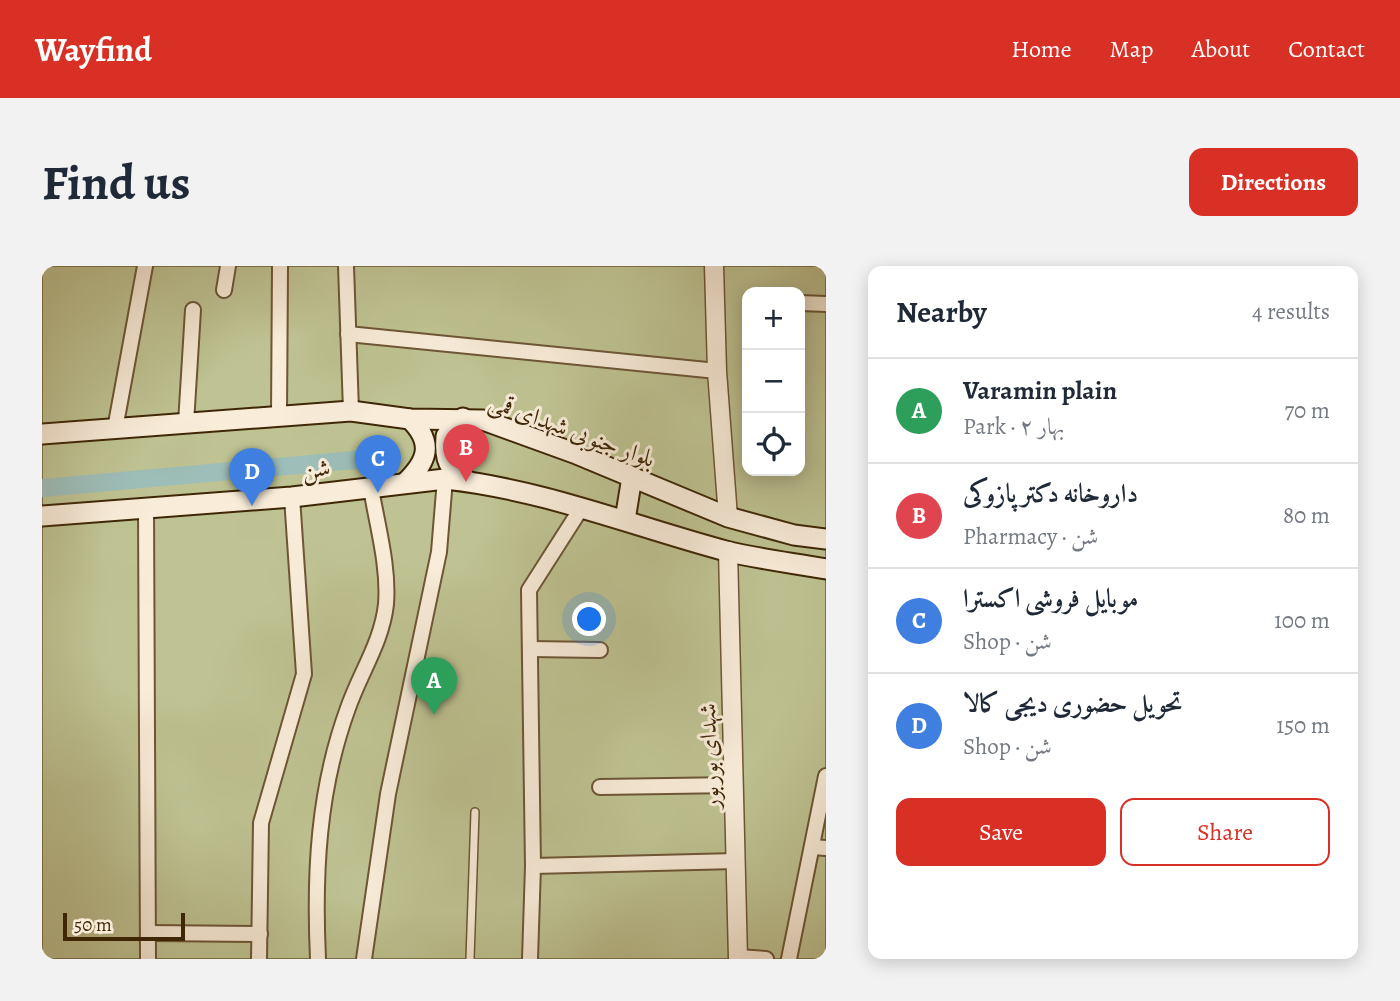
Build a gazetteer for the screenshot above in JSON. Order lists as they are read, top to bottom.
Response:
{
  "streets": {
    "main road": ["بلوار جنوبی شهدای قمی", "شن"],
    "street": ["شهدای بوربور"]
  },
  "scale_bar": "50 m",
  "page": {
    "header": "Wayfind",
    "nav": [
      "Home",
      "Map",
      "About",
      "Contact"
    ],
    "buttons": [
      "Directions",
      ["Save", "Share"]
    ],
    "title": "Find us",
    "heading": ["Nearby", "4 results"],
    "map_buttons": ["+", "−"],
    "list": [
      {
        "mark": "A",
        "name": "Varamin plain",
        "note": "Park · بهار ۲",
        "value": "70 m"
      },
      {
        "mark": "B",
        "name": "داروخانه دکتر پازوکی",
        "note": "Pharmacy · شن",
        "value": "80 m"
      },
      {
        "mark": "C",
        "name": "موبایل فروشی اکسترا",
        "note": "Shop · شن",
        "value": "100 m"
      },
      {
        "mark": "D",
        "name": "تحویل حضوری دیجی کالا",
        "note": "Shop · شن",
        "value": "150 m"
      }
    ],
    "pins": [
      "B",
      "C",
      "D",
      "A"
    ],
    "scale": "50 m"
  }
}
